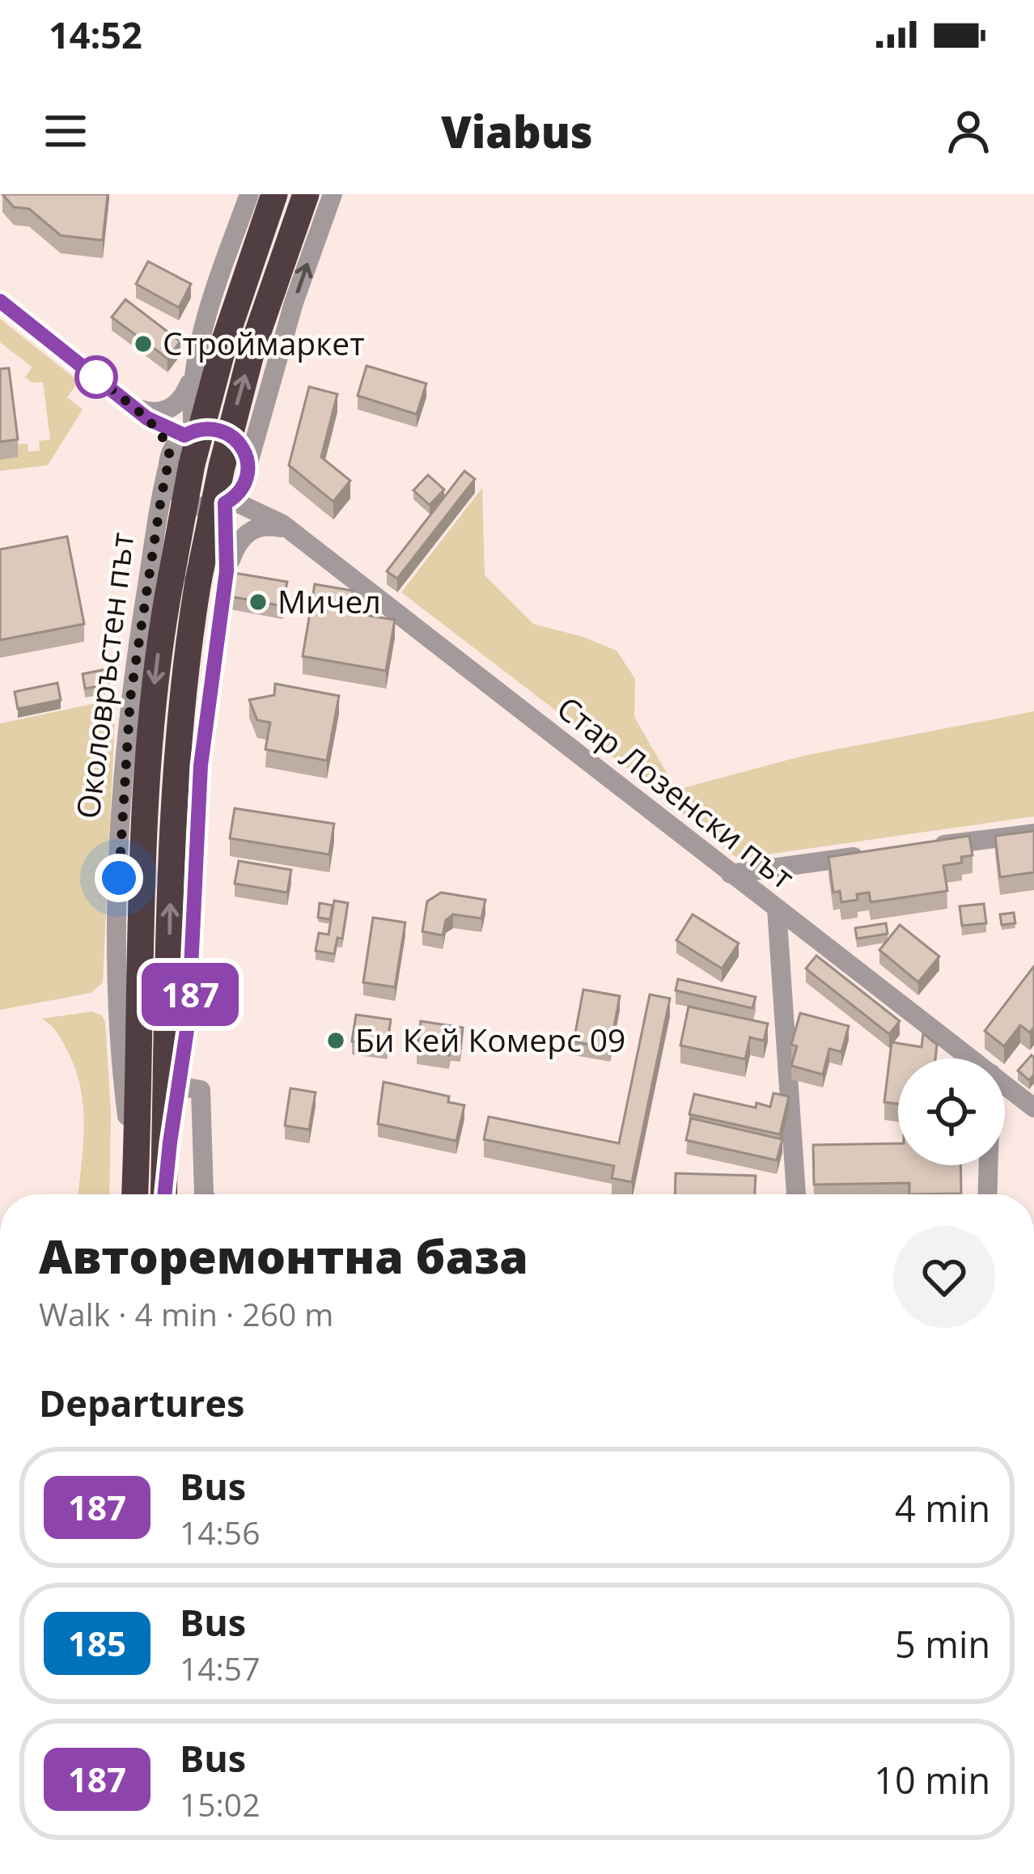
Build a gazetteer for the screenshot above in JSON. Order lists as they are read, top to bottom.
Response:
{
  "streets": {
    "highway": ["Околовръстен път"],
    "street": ["Стар Лозенски път"]
  },
  "crossings": [
    ["Околовръстен път", "Стар Лозенски път"]
  ],
  "places": ["Строймаркет", "Мичел", "Би Кей Комерс 09"],
  "lines": ["bus line 187"],
  "page": {
    "status": "14:52",
    "header": "Viabus",
    "on_map": "187",
    "heading": [
      ["Авторемонтна база", "Walk · 4 min · 260 m"],
      "Departures"
    ],
    "list": [
      {
        "mark": "187",
        "name": "Bus",
        "note": "14:56",
        "value": "4 min"
      },
      {
        "mark": "185",
        "name": "Bus",
        "note": "14:57",
        "value": "5 min"
      },
      {
        "mark": "187",
        "name": "Bus",
        "note": "15:02",
        "value": "10 min"
      }
    ]
  }
}
